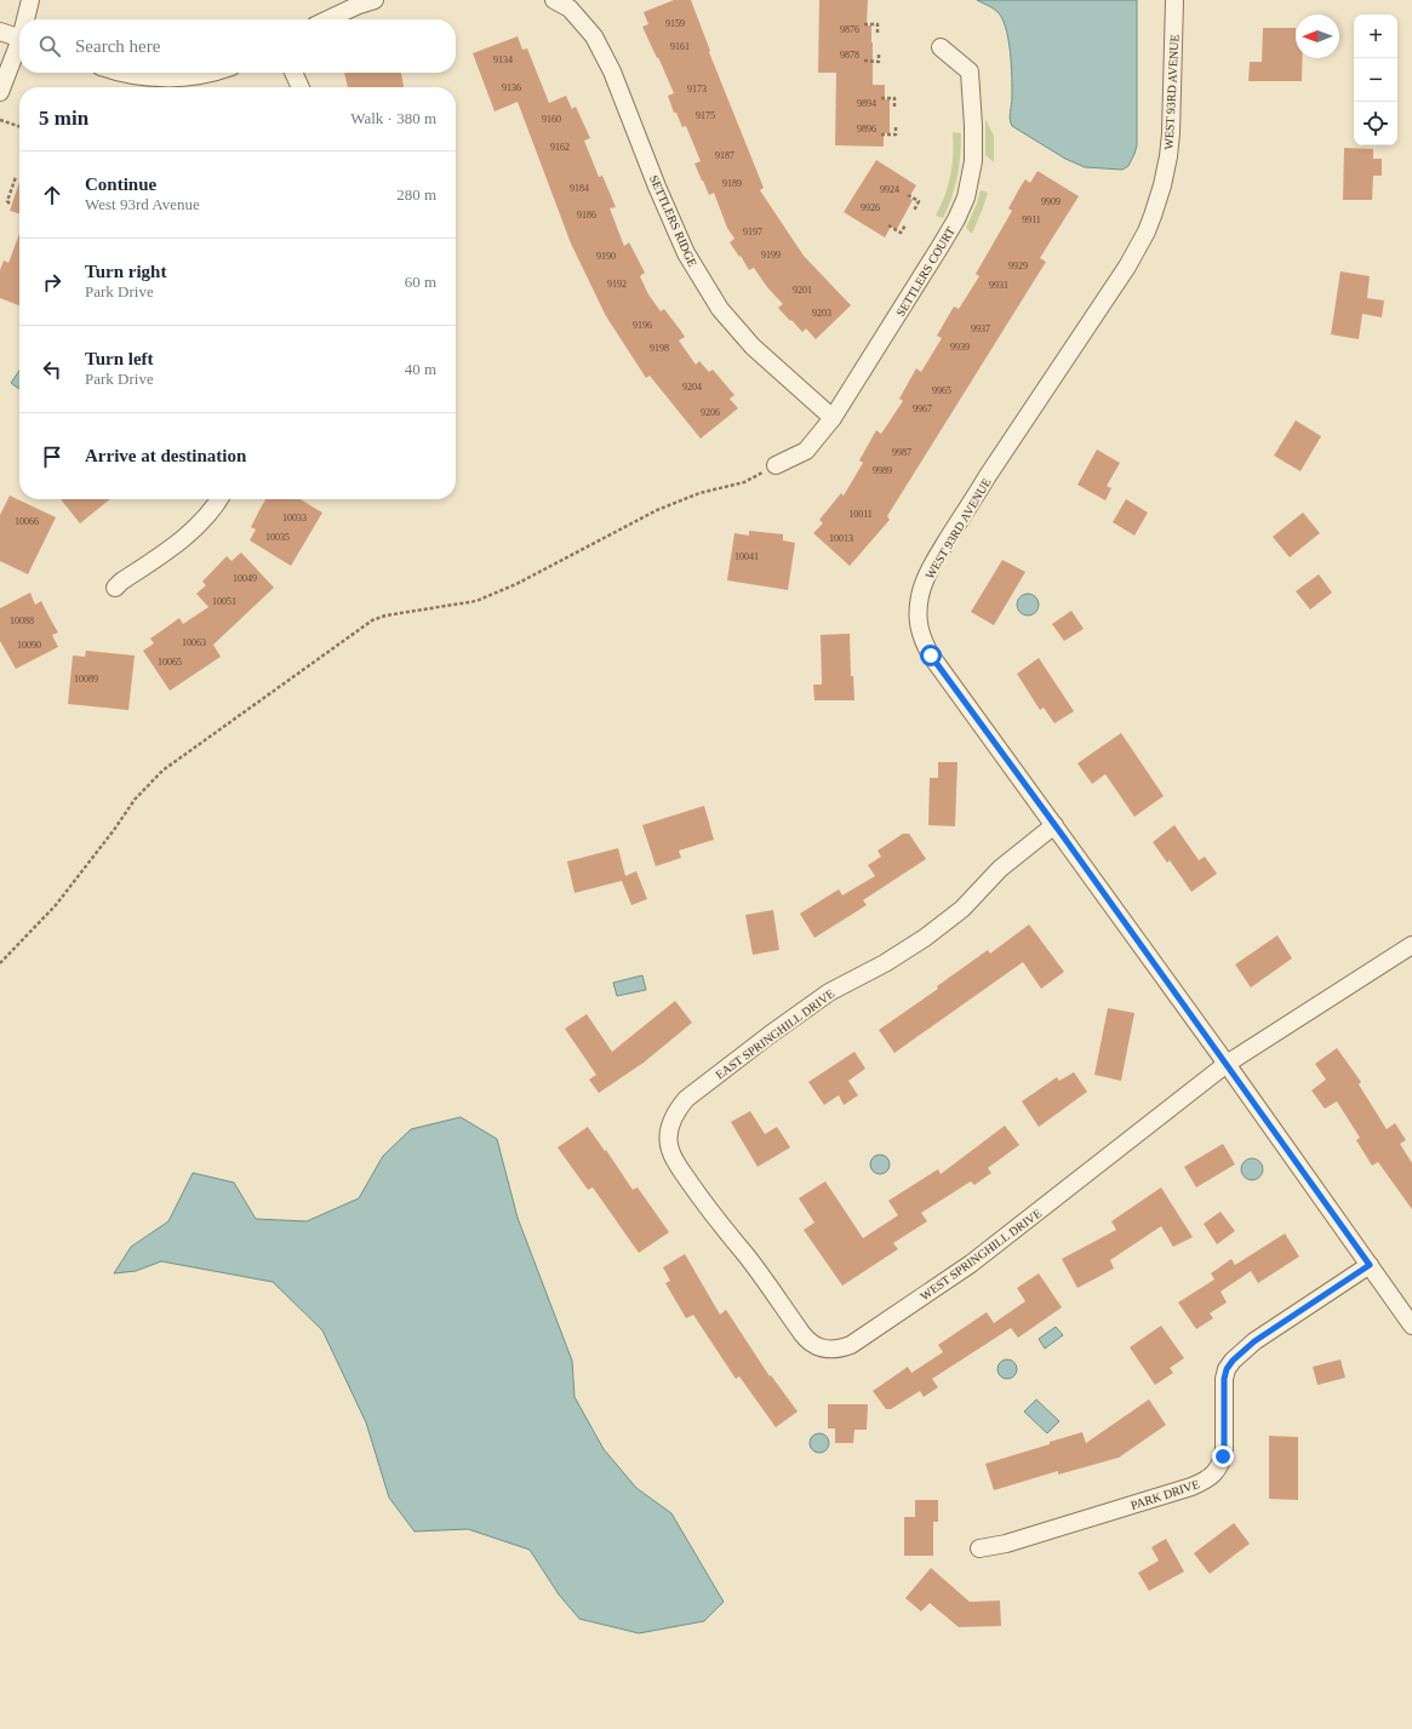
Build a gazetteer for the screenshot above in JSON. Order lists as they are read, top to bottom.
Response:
{
  "streets": {
    "street": [
      "WEST 93RD AVENUE",
      "SETTLERS RIDGE",
      "SETTLERS COURT",
      "EAST SPRINGHILL DRIVE",
      "WEST SPRINGHILL DRIVE",
      "PARK DRIVE"
    ]
  },
  "crossings": [
    ["WEST 93RD AVENUE", "EAST SPRINGHILL DRIVE"],
    ["WEST 93RD AVENUE", "WEST SPRINGHILL DRIVE"],
    ["WEST 93RD AVENUE", "PARK DRIVE"],
    ["SETTLERS RIDGE", "SETTLERS COURT"],
    ["EAST SPRINGHILL DRIVE", "WEST SPRINGHILL DRIVE"]
  ],
  "house_numbers": [
    "9159",
    "9876",
    "9161",
    "9878",
    "9134",
    "9136",
    "9173",
    "9894",
    "9175",
    "9160",
    "9896",
    "9162",
    "9187",
    "9189",
    "9184",
    "9924",
    "9909",
    "9926",
    "9186",
    "9911",
    "9197",
    "9199",
    "9190",
    "9929",
    "9192",
    "9931",
    "9201",
    "9203",
    "9196",
    "9937",
    "9939",
    "9198",
    "9204",
    "9965",
    "9967",
    "9206",
    "9987",
    "9989",
    "10011",
    "10033",
    "10066",
    "10035",
    "10013",
    "10041",
    "10049",
    "10051",
    "10088",
    "10063",
    "10090",
    "10065",
    "10089"
  ],
  "north": "left",
  "page": {
    "map_buttons": ["+", "−"],
    "search": "Search here",
    "heading": ["5 min", "Walk · 380 m"],
    "list": [
      ["Continue", "West 93rd Avenue", "280 m"],
      ["Turn right", "Park Drive", "60 m"],
      ["Turn left", "Park Drive", "40 m"],
      "Arrive at destination"
    ]
  }
}
